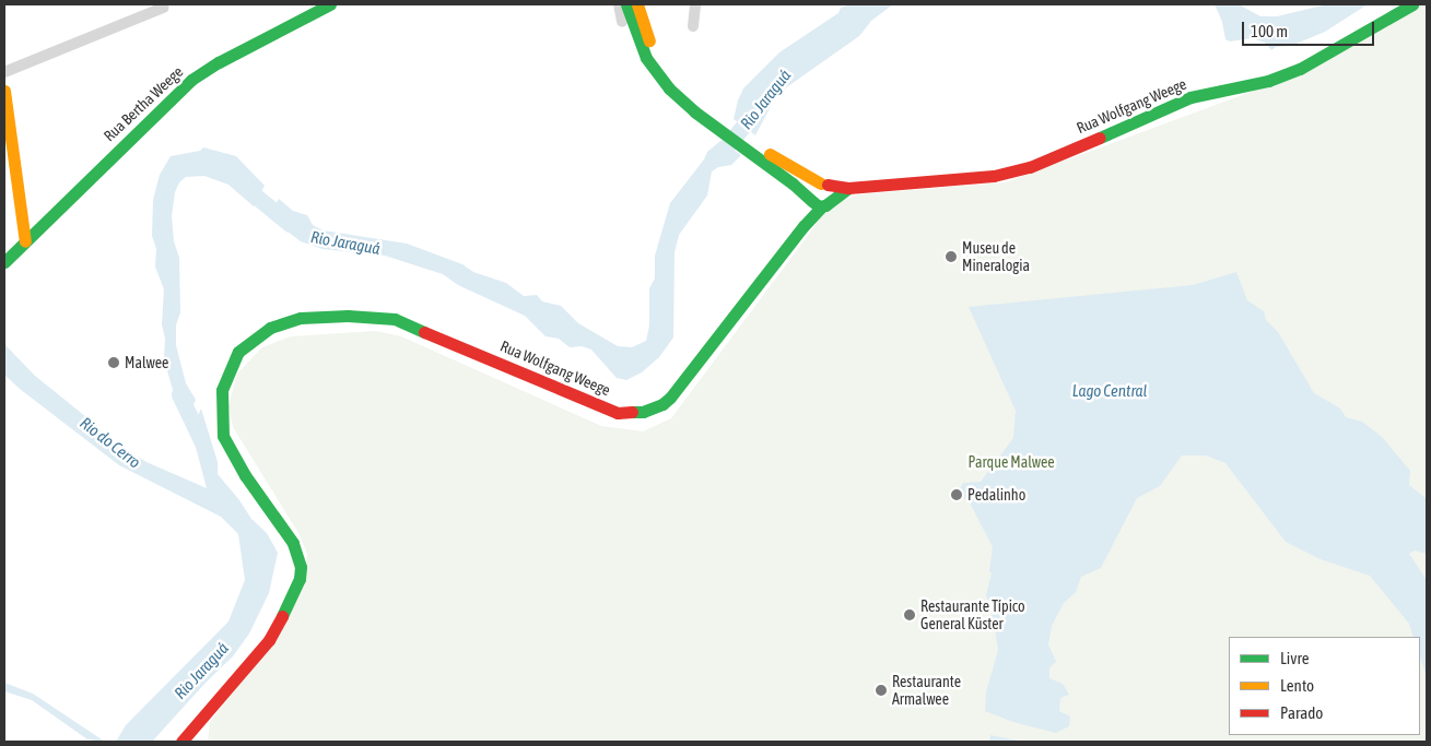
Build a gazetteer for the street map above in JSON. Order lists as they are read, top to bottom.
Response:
{
  "streets": {
    "main road": ["Rua Bertha Weege", "Rua Wolfgang Weege"]
  },
  "water": ["Rio Jaraguá", "Lago Central", "Rio do Cerro"],
  "parks": ["Parque Malwee"],
  "places": [
    "Museu de Mineralogia",
    "Malwee",
    "Pedalinho",
    "Restaurante Típico General Küster",
    "Restaurante Armalwee"
  ],
  "legend": ["Livre", "Lento", "Parado"],
  "scale_bar": "100 m"
}
